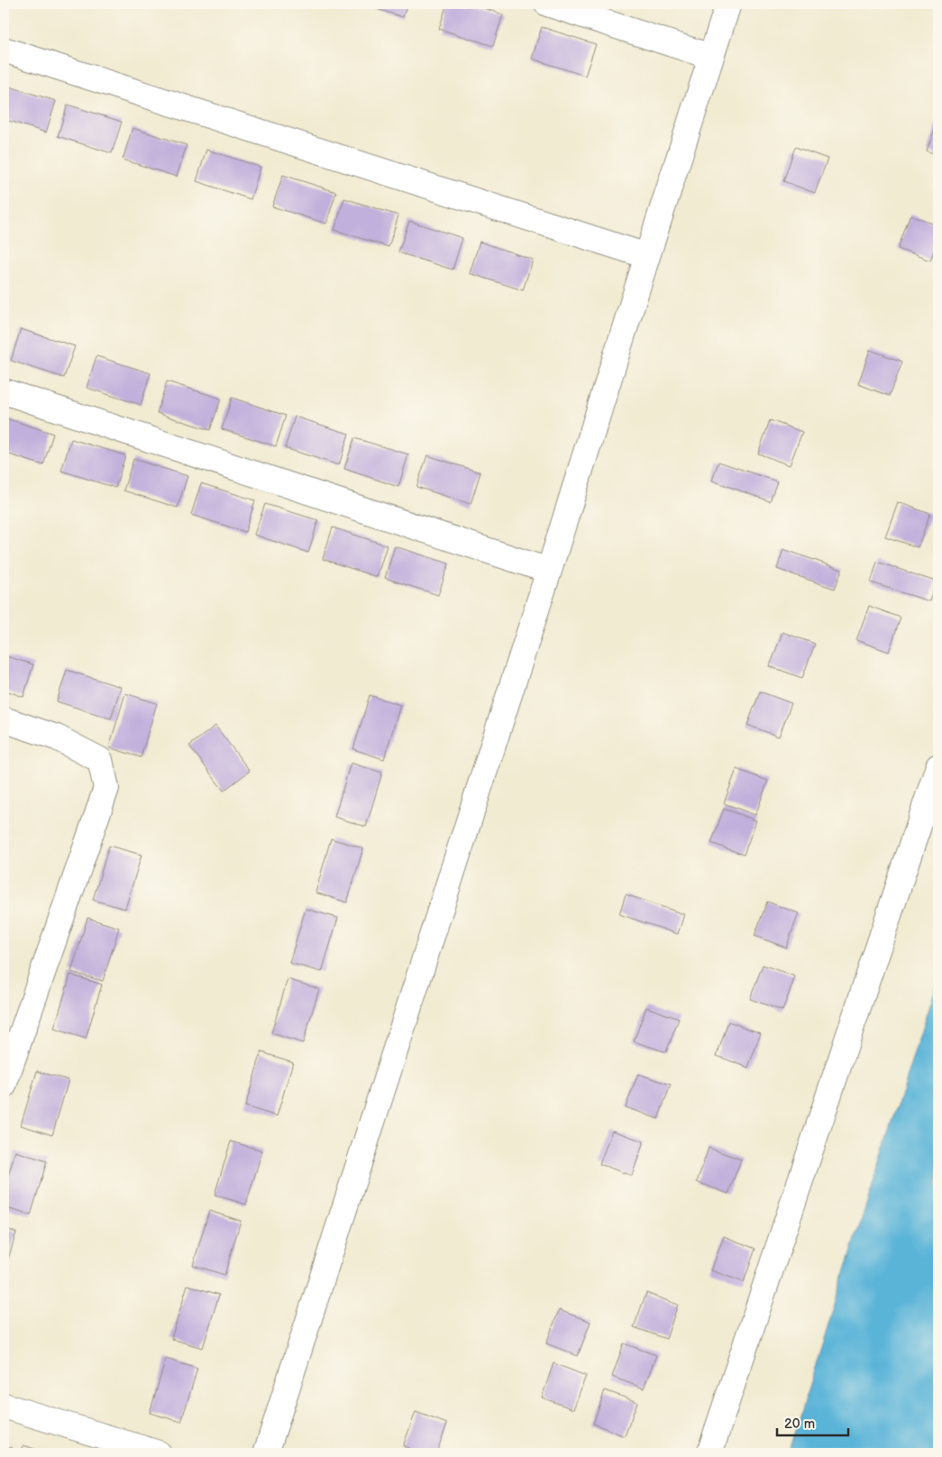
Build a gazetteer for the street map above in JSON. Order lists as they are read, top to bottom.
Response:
{
  "scale_bar": "20 m"
}
